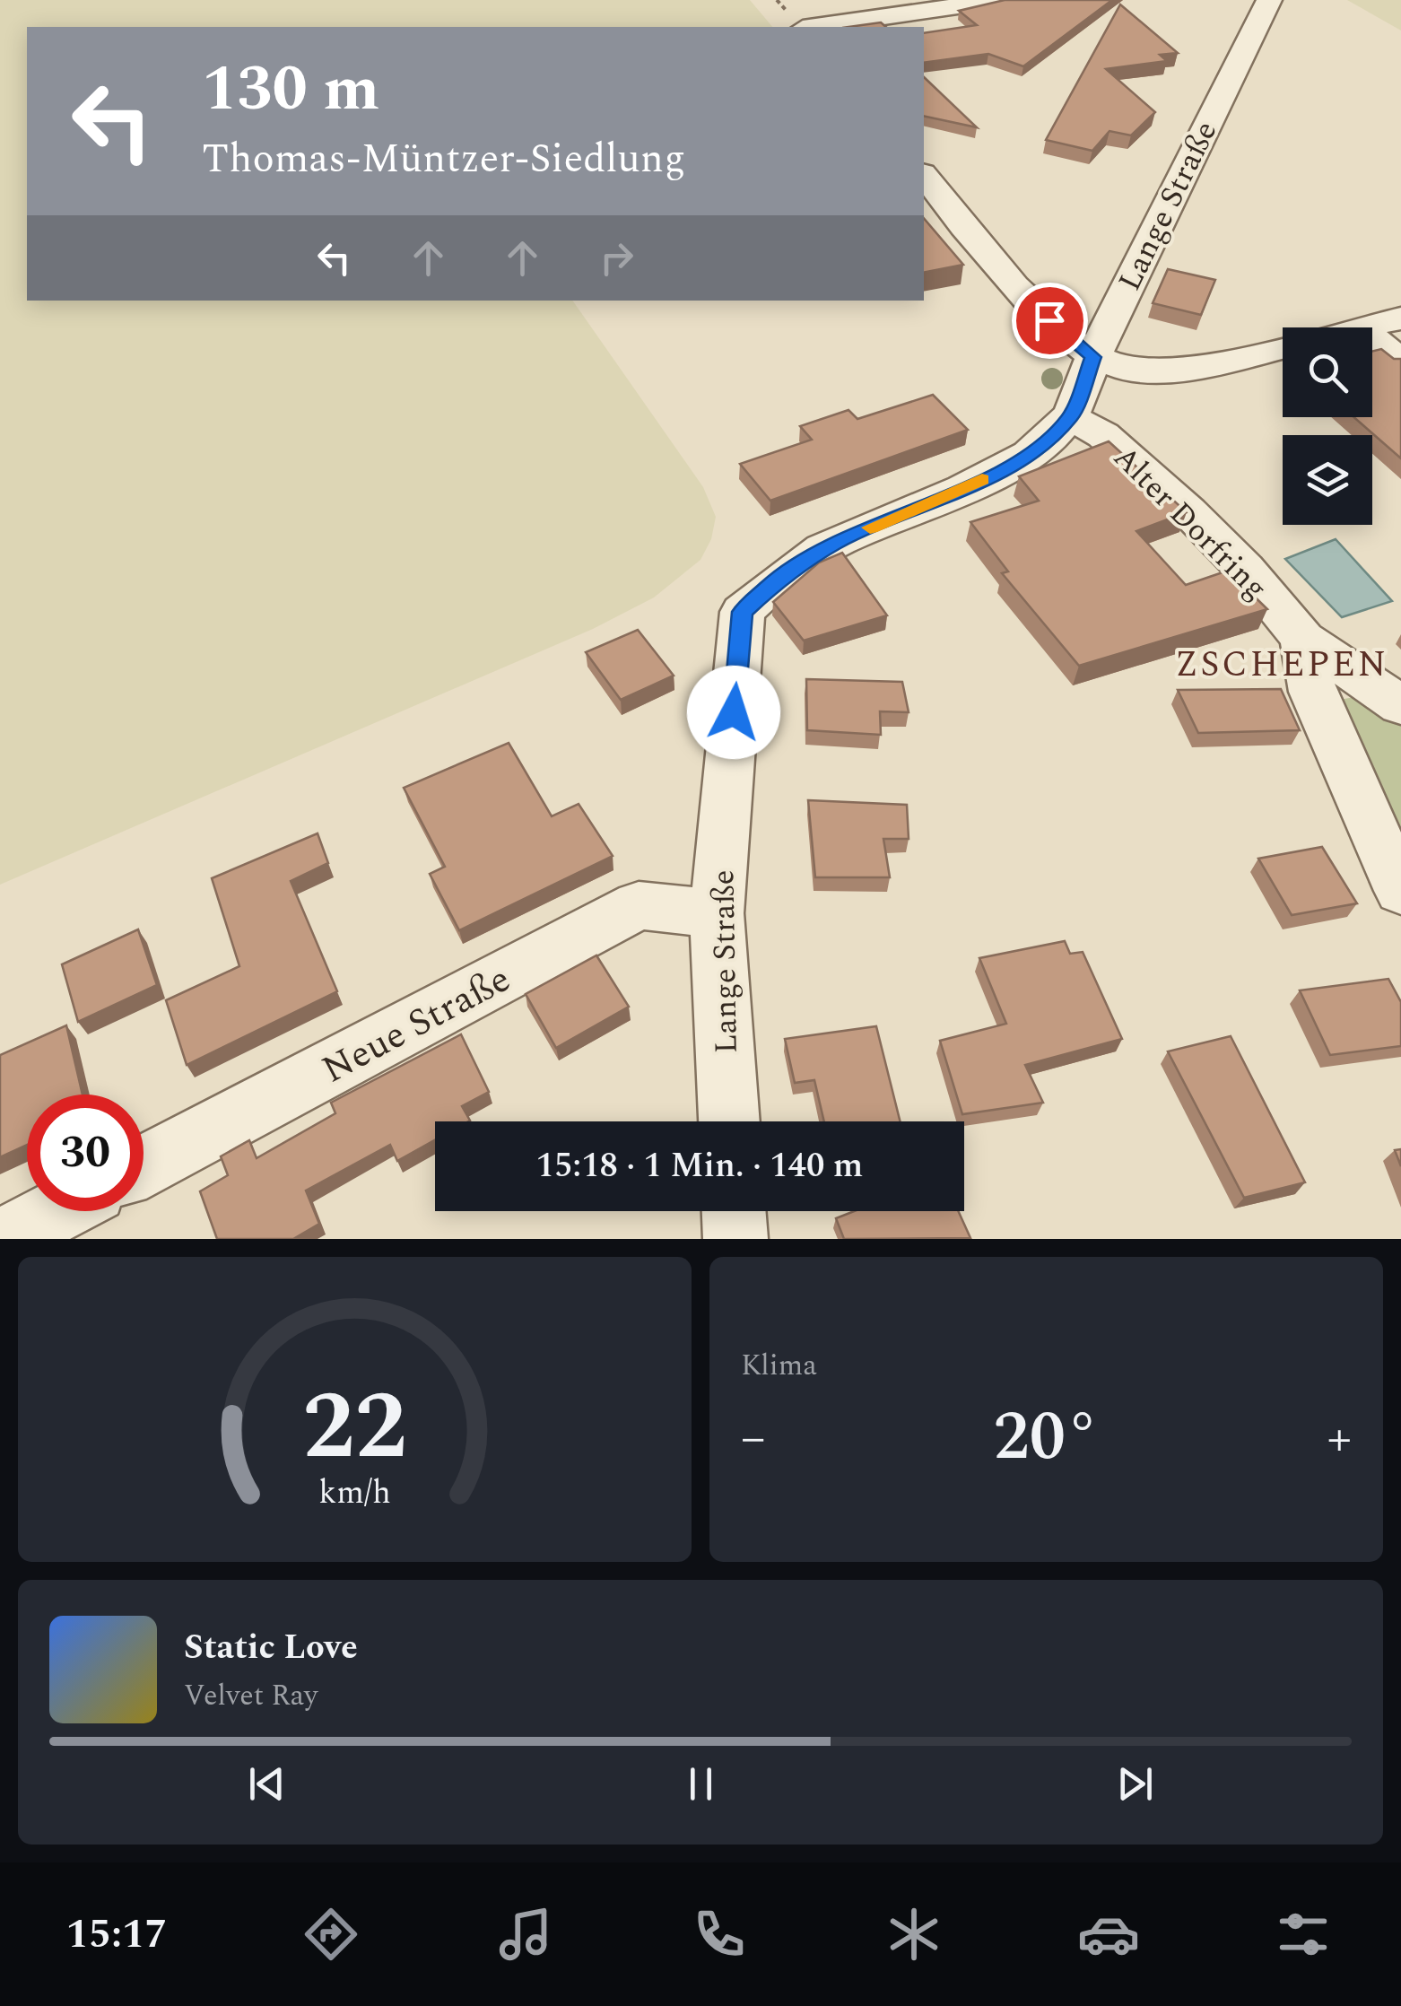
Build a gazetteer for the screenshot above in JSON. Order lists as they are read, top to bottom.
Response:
{
  "streets": {
    "street": ["Lange Straße", "Alter Dorfring", "Neue Straße"]
  },
  "crossings": [
    ["Lange Straße", "Alter Dorfring"],
    ["Lange Straße", "Neue Straße"]
  ],
  "districts": ["ZSCHEPEN"],
  "page": {
    "turn": ["130 m", "Thomas-Müntzer-Siedlung"],
    "limit": "30",
    "trip": "15:18 · 1 Min. · 140 m",
    "tile": "Klima",
    "heat": ["−", "20°", "+"],
    "song": ["Static Love", "Velvet Ray"],
    "tabs": "15:17",
    "gauge": ["22", "km/h"]
  }
}
